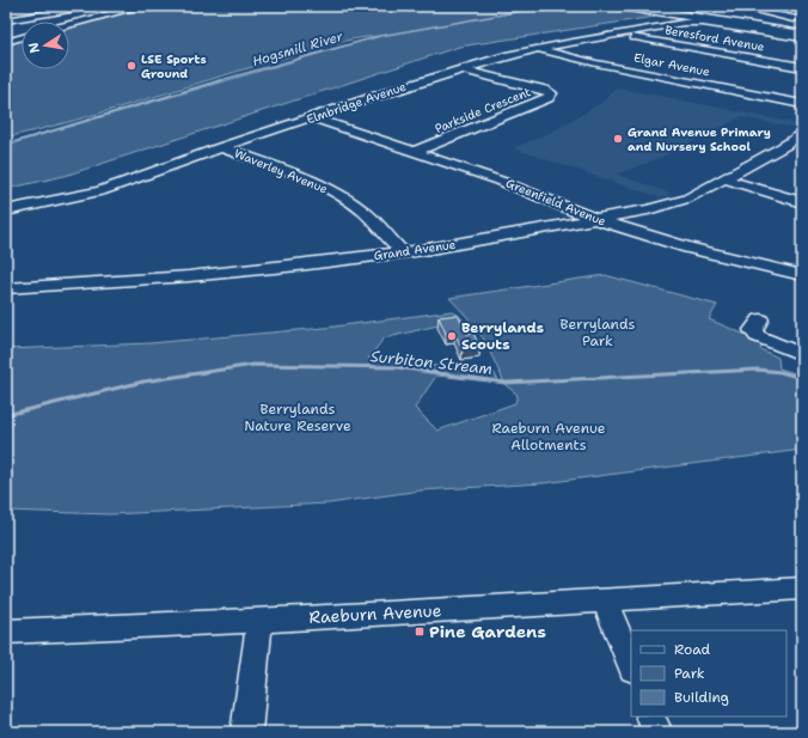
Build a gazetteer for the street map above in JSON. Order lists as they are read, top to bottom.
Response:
{
  "streets": {
    "street": [
      "Beresford Avenue",
      "Elgar Avenue",
      "Elmbridge Avenue",
      "Parkside Crescent",
      "Waverley Avenue",
      "Greenfield Avenue",
      "Grand Avenue",
      "Raeburn Avenue"
    ]
  },
  "crossings": [
    ["Beresford Avenue", "Elmbridge Avenue"],
    ["Elgar Avenue", "Elmbridge Avenue"],
    ["Elmbridge Avenue", "Parkside Crescent"],
    ["Elmbridge Avenue", "Waverley Avenue"],
    ["Elmbridge Avenue", "Greenfield Avenue"],
    ["Parkside Crescent", "Greenfield Avenue"],
    ["Waverley Avenue", "Grand Avenue"],
    ["Greenfield Avenue", "Grand Avenue"]
  ],
  "water": ["Hogsmill River", "Surbiton Stream"],
  "parks": ["Berrylands Park", "Berrylands Nature Reserve", "Raeburn Avenue Allotments"],
  "places": {
    "other": ["LSE Sports Ground", "Grand Avenue Primary and Nursery School", "Berrylands Scouts"],
    "transit": ["Pine Gardens"]
  },
  "legend": ["Road", "Park", "Building"],
  "north": "left"
}
